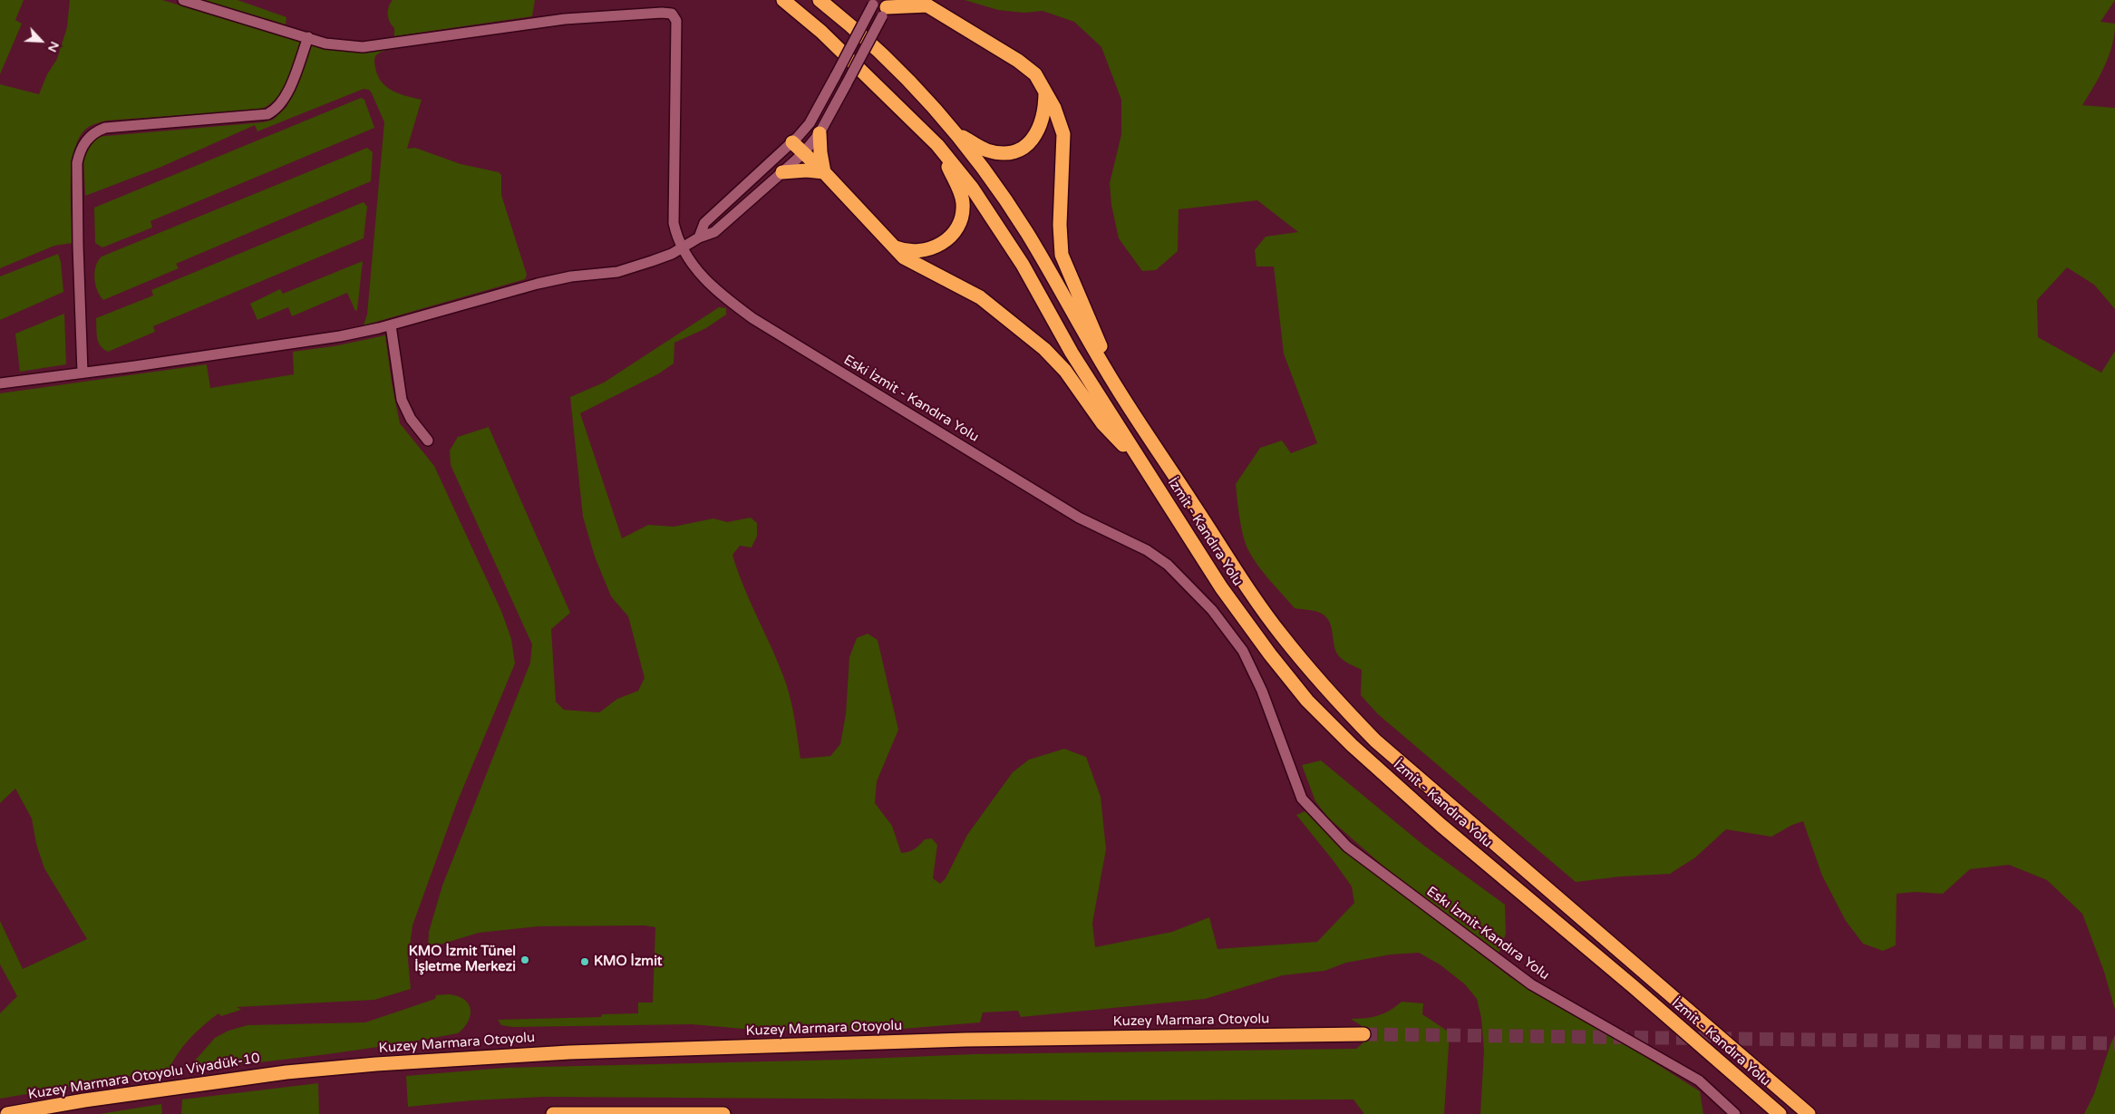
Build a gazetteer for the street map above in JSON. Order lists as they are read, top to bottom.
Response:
{
  "streets": {
    "highway": ["İzmit - Kandıra Yolu", "Kuzey Marmara Otoyolu", "Kuzey Marmara Otoyolu Viyadük-10"],
    "street": ["Eski İzmit - Kandıra Yolu", "Eskı İzmit-Kandıra Yolu"]
  },
  "crossings": [
    ["Eski İzmit - Kandıra Yolu", "Eskı İzmit-Kandıra Yolu"],
    ["Kuzey Marmara Otoyolu", "Kuzey Marmara Otoyolu Viyadük-10"]
  ],
  "places": ["KMO İzmit Tünel İşletme Merkezi", "KMO İzmit"],
  "north": "bottom right"
}
